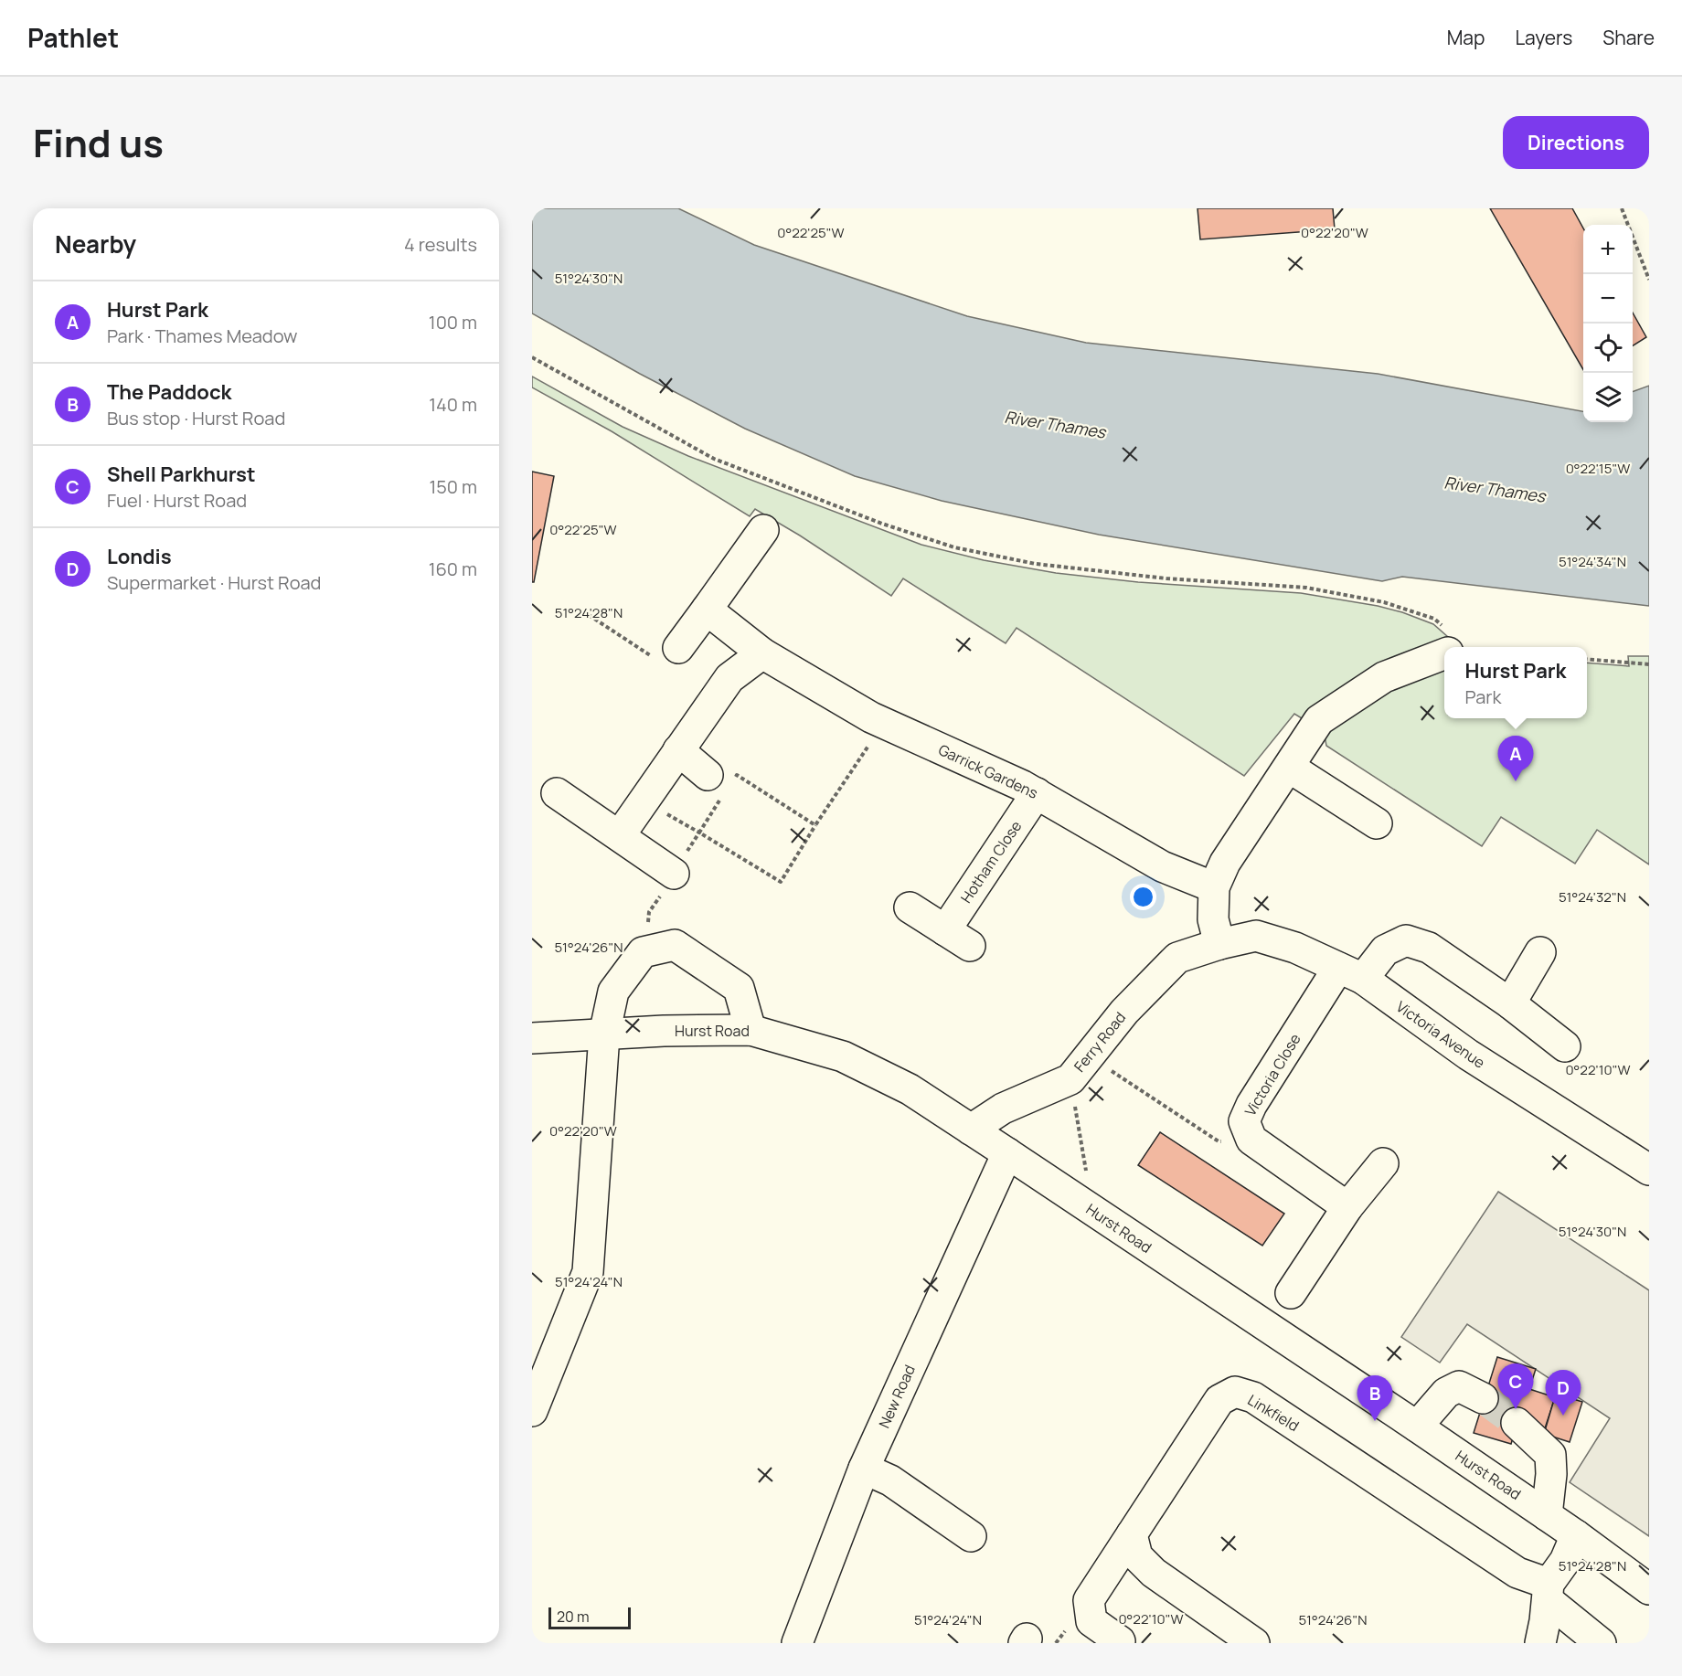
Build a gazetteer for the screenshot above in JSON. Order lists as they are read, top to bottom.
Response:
{
  "streets": {
    "street": [
      "Garrick Gardens",
      "Hotham Close",
      "Hurst Road",
      "Victoria Avenue",
      "Ferry Road",
      "Victoria Close",
      "New Road",
      "Linkfield"
    ]
  },
  "crossings": [
    ["Garrick Gardens", "Hotham Close"],
    ["Hurst Road", "Ferry Road"],
    ["Hurst Road", "New Road"],
    ["Victoria Avenue", "Ferry Road"],
    ["Victoria Avenue", "Victoria Close"]
  ],
  "water": ["River Thames"],
  "scale_bar": "20 m",
  "page": {
    "header": "Pathlet",
    "nav": ["Map", "Layers", "Share"],
    "title": "Find us",
    "buttons": "Directions",
    "heading": ["Nearby", "4 results"],
    "map_buttons": ["+", "−"],
    "list": [
      {
        "mark": "A",
        "name": "Hurst Park",
        "note": "Park · Thames Meadow",
        "value": "100 m"
      },
      {
        "mark": "B",
        "name": "The Paddock",
        "note": "Bus stop · Hurst Road",
        "value": "140 m"
      },
      {
        "mark": "C",
        "name": "Shell Parkhurst",
        "note": "Fuel · Hurst Road",
        "value": "150 m"
      },
      {
        "mark": "D",
        "name": "Londis",
        "note": "Supermarket · Hurst Road",
        "value": "160 m"
      }
    ],
    "popup": ["Hurst Park", "Park"],
    "pins": [
      "A",
      "C",
      "D",
      "B"
    ],
    "scale": "20 m"
  },
  "coordinates": [
    "0°22'25\"W",
    "0°22'20\"W",
    "51°24'30\"N",
    "0°22'15\"W",
    "51°24'34\"N",
    "51°24'28\"N",
    "51°24'32\"N",
    "51°24'26\"N",
    "0°22'10\"W",
    "51°24'24\"N"
  ]
}
